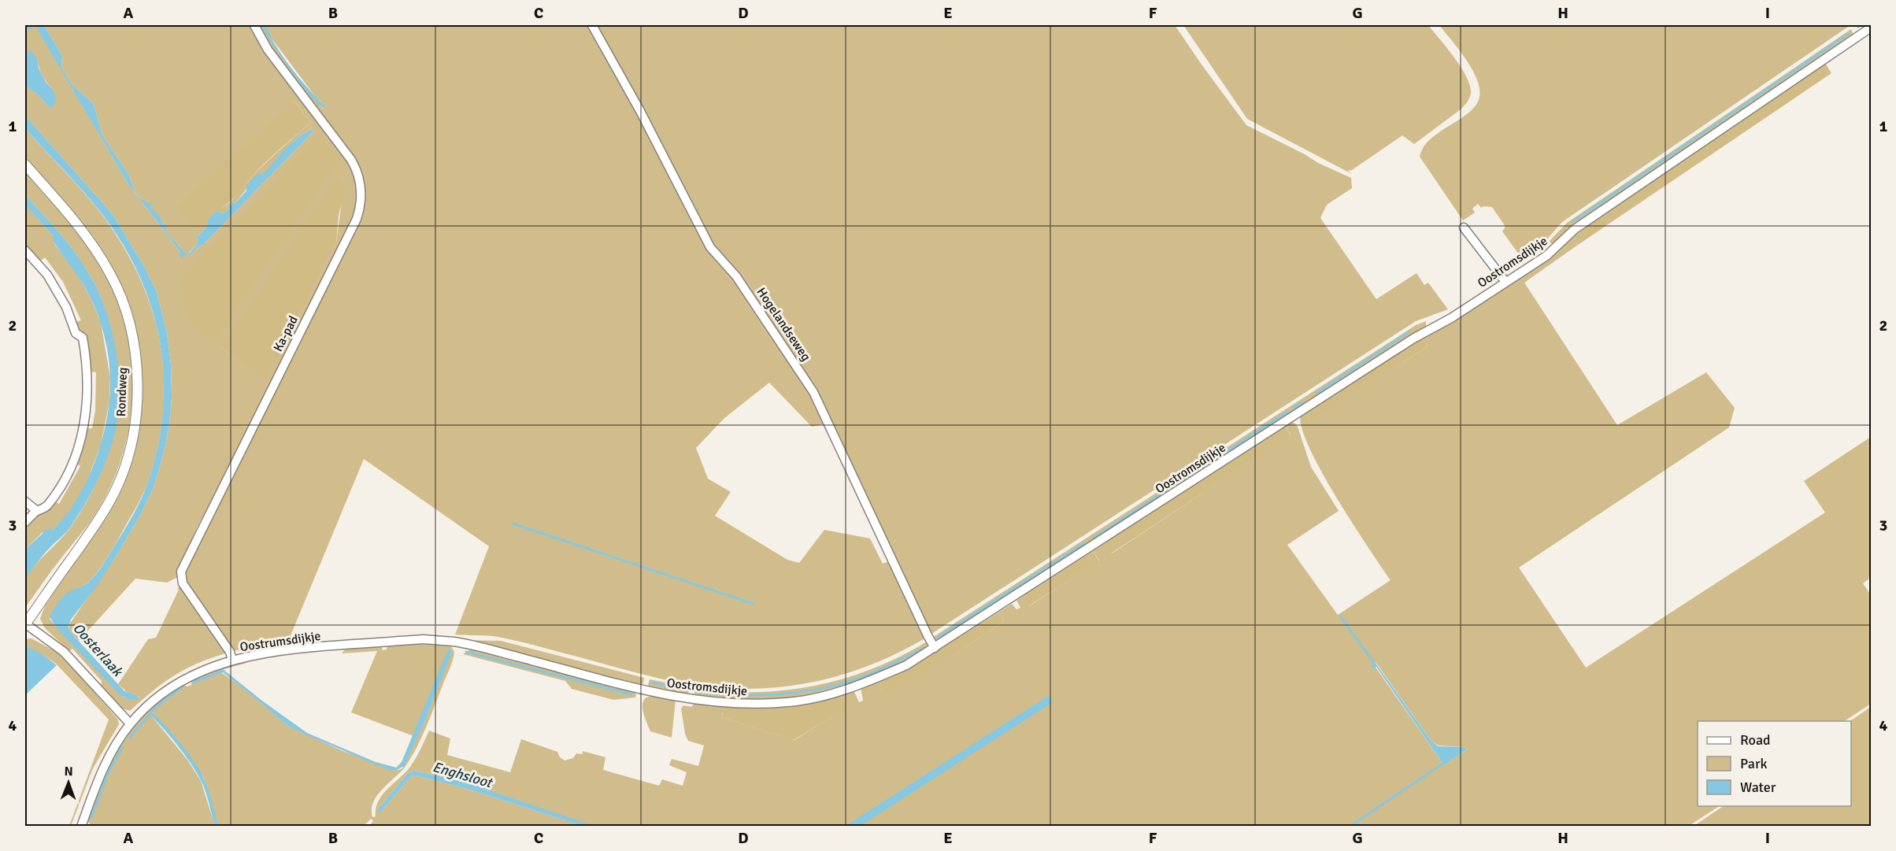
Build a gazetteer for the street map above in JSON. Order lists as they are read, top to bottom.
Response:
{
  "streets": {
    "main road": ["Rondweg"],
    "street": [
      "Oostromsdijkje",
      "Hogelandseweg",
      "Ka-pad",
      "Oostrumsdijkje"
    ]
  },
  "crossings": [
    ["Oostromsdijkje", "Hogelandseweg"],
    ["Oostromsdijkje", "Oostrumsdijkje"],
    ["Ka-pad", "Oostrumsdijkje"]
  ],
  "water": ["Oosterlaak", "Enghsloot"],
  "legend": ["Road", "Park", "Water"],
  "north": "top",
  "grid": {
    "columns": [
      "A",
      "B",
      "C",
      "D",
      "E",
      "F",
      "G",
      "H",
      "I"
    ],
    "rows": [
      "1",
      "2",
      "3",
      "4"
    ]
  }
}
